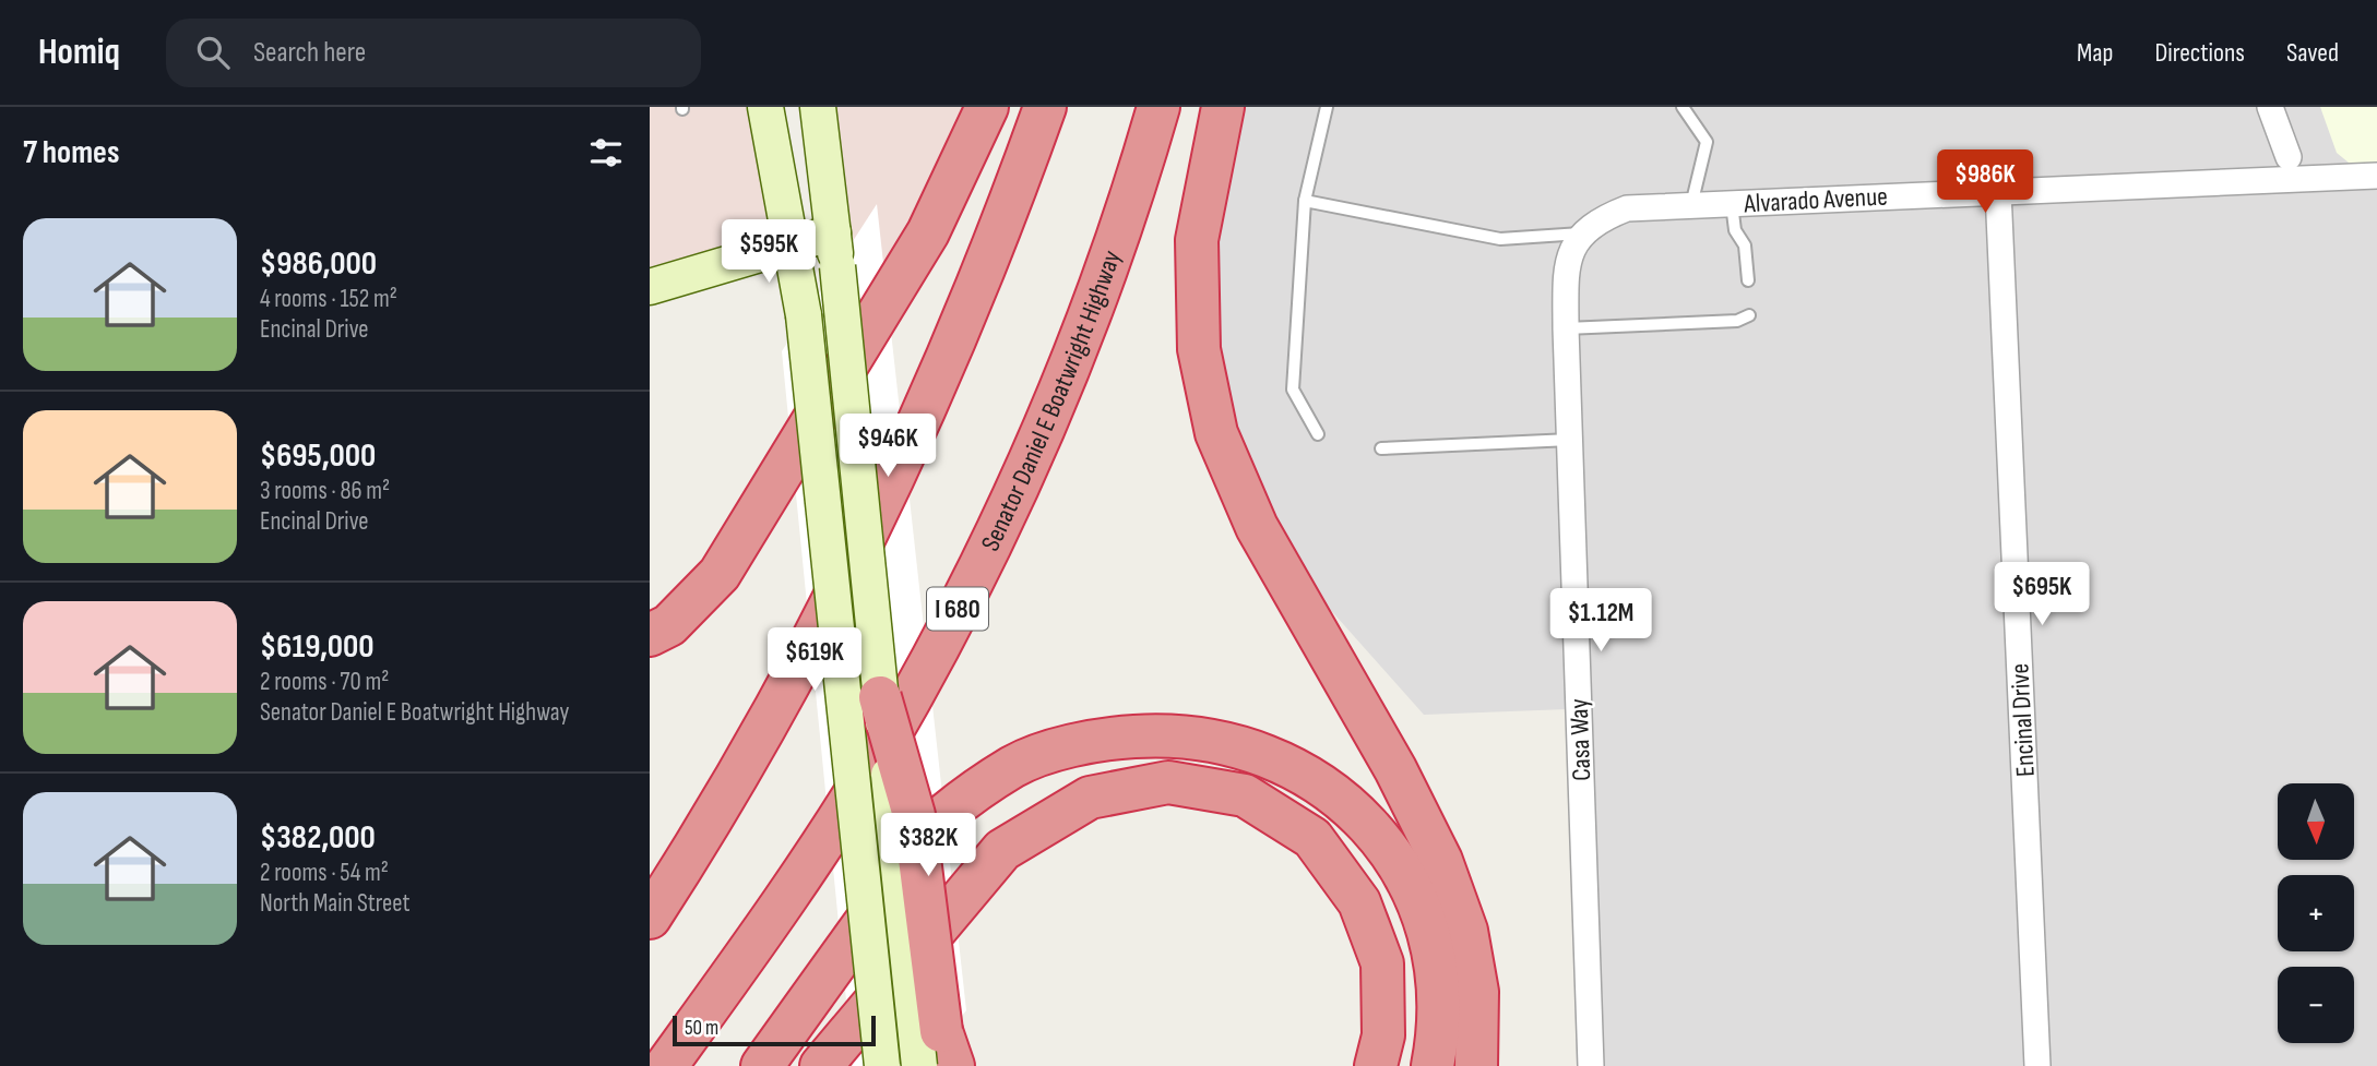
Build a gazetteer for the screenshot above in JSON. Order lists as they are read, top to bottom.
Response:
{
  "streets": {
    "highway": ["Senator Daniel E Boatwright Highway", "I 680"],
    "street": ["Alvarado Avenue", "Encinal Drive", "Casa Way"]
  },
  "crossings": [
    ["Alvarado Avenue", "Encinal Drive"],
    ["Alvarado Avenue", "Casa Way"]
  ],
  "scale_bar": "50 m",
  "north": "bottom",
  "page": {
    "header": "Homiq",
    "search": "Search here",
    "nav": ["Map", "Directions", "Saved"],
    "heading": "7 homes",
    "price": [
      "$986K",
      "$595K",
      "$946K",
      "$695K",
      "$1.12M",
      "$619K",
      "$382K"
    ],
    "list": [
      {
        "name": "$986,000",
        "note": "4 rooms · 152 m² · Encinal Drive"
      },
      {
        "name": "$695,000",
        "note": "3 rooms · 86 m² · Encinal Drive"
      },
      {
        "name": "$619,000",
        "note": "2 rooms · 70 m² · Senator Daniel E Boatwright Highway"
      },
      {
        "name": "$382,000",
        "note": "2 rooms · 54 m² · North Main Street"
      }
    ],
    "map_buttons": ["+", "−"],
    "scale": "50 m"
  }
}
